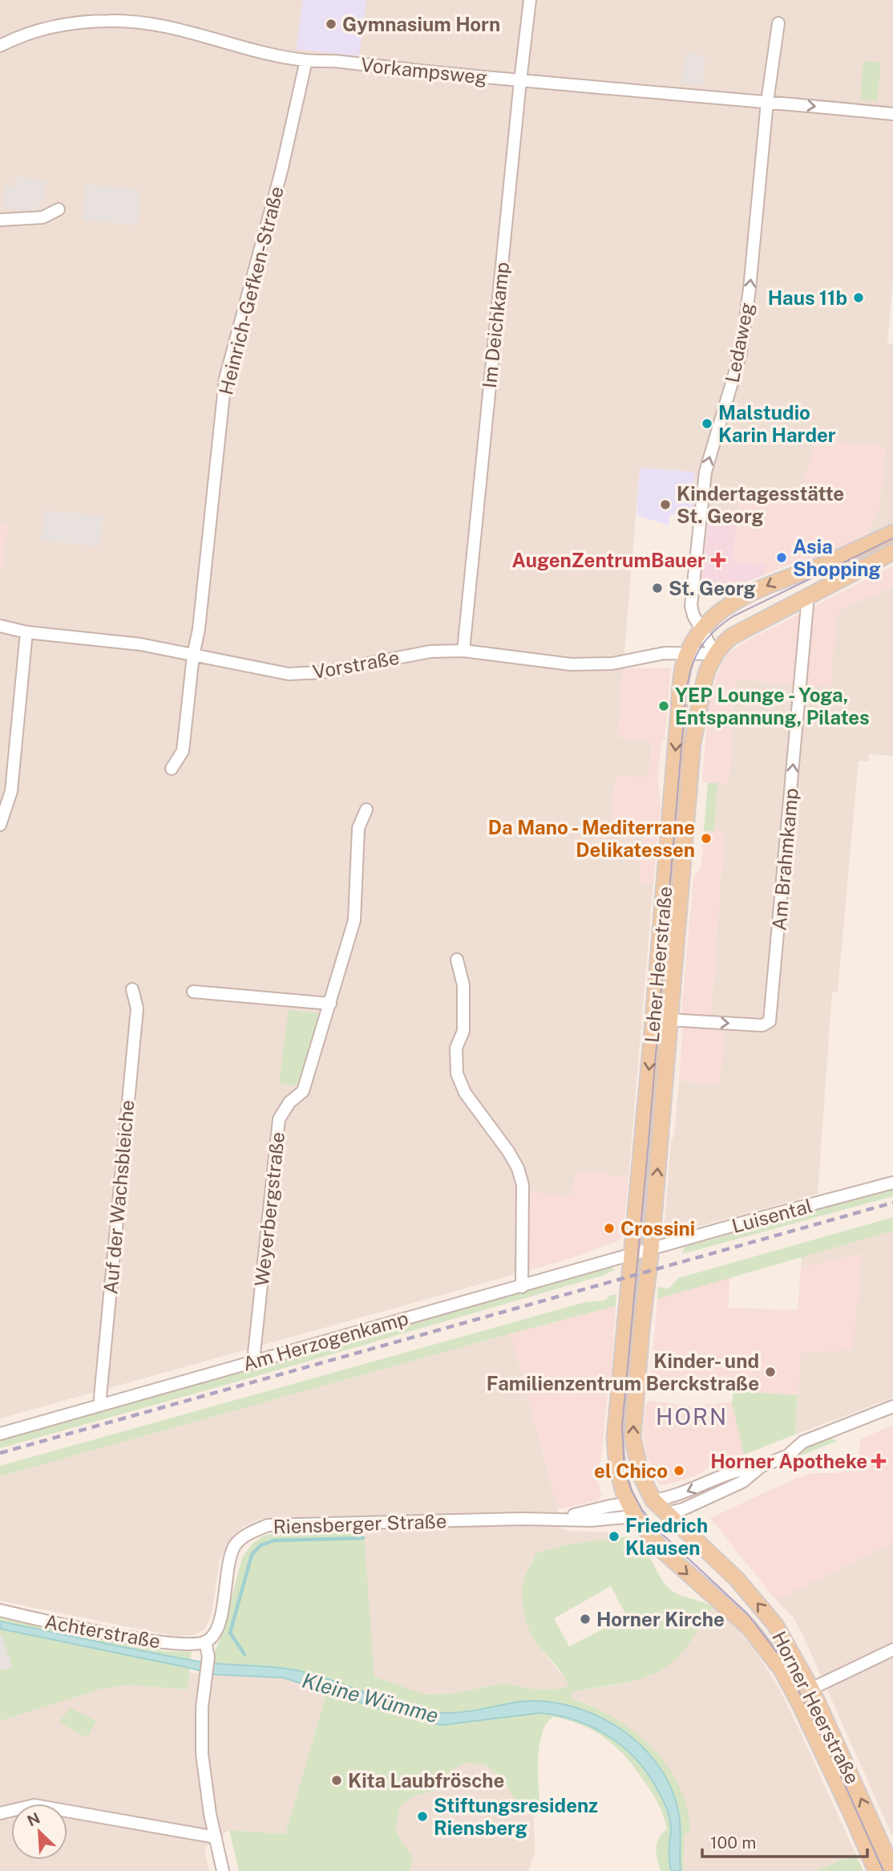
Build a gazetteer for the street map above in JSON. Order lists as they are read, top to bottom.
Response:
{
  "streets": {
    "main road": ["Leher Heerstraße", "Horner Heerstraße"],
    "street": [
      "Vorkampsweg",
      "Heinrich-Gefken-Straße",
      "Im Deichkamp",
      "Ledaweg",
      "Vorstraße",
      "Am Brahmkamp",
      "Auf der Wachsbleiche",
      "Weyerbergstraße",
      "Luisental",
      "Am Herzogenkamp",
      "Riensberger Straße",
      "Achterstraße"
    ]
  },
  "crossings": [
    ["Vorkampsweg", "Heinrich-Gefken-Straße"],
    ["Vorkampsweg", "Im Deichkamp"],
    ["Vorkampsweg", "Ledaweg"],
    ["Heinrich-Gefken-Straße", "Vorstraße"],
    ["Im Deichkamp", "Vorstraße"],
    ["Ledaweg", "Vorstraße"],
    ["Ledaweg", "Leher Heerstraße"],
    ["Vorstraße", "Leher Heerstraße"],
    ["Am Brahmkamp", "Leher Heerstraße"],
    ["Leher Heerstraße", "Luisental"],
    ["Leher Heerstraße", "Am Herzogenkamp"],
    ["Leher Heerstraße", "Riensberger Straße"],
    ["Leher Heerstraße", "Horner Heerstraße"],
    ["Auf der Wachsbleiche", "Am Herzogenkamp"],
    ["Weyerbergstraße", "Am Herzogenkamp"],
    ["Luisental", "Am Herzogenkamp"],
    ["Riensberger Straße", "Achterstraße"],
    ["Riensberger Straße", "Horner Heerstraße"]
  ],
  "one_way": ["Ledaweg", "Am Brahmkamp"],
  "districts": ["HORN"],
  "water": ["Kleine Wümme"],
  "places": {
    "other": [
      "Gymnasium Horn",
      "Haus 11b",
      "Malstudio Karin Harder",
      "Kindertagesstätte St. Georg",
      "Asia Shopping",
      "St. Georg",
      "YEP Lounge - Yoga, Entspannung, Pilates",
      "Da Mano - Mediterrane Delikatessen",
      "Crossini",
      "Kinder- und Familienzentrum Berckstraße",
      "el Chico",
      "Friedrich Klausen",
      "Horner Kirche",
      "Kita Laubfrösche",
      "Stiftungsresidenz Riensberg"
    ],
    "health": ["AugenZentrumBauer", "Horner Apotheke"]
  },
  "scale_bar": "100 m",
  "north": "top left"
}
